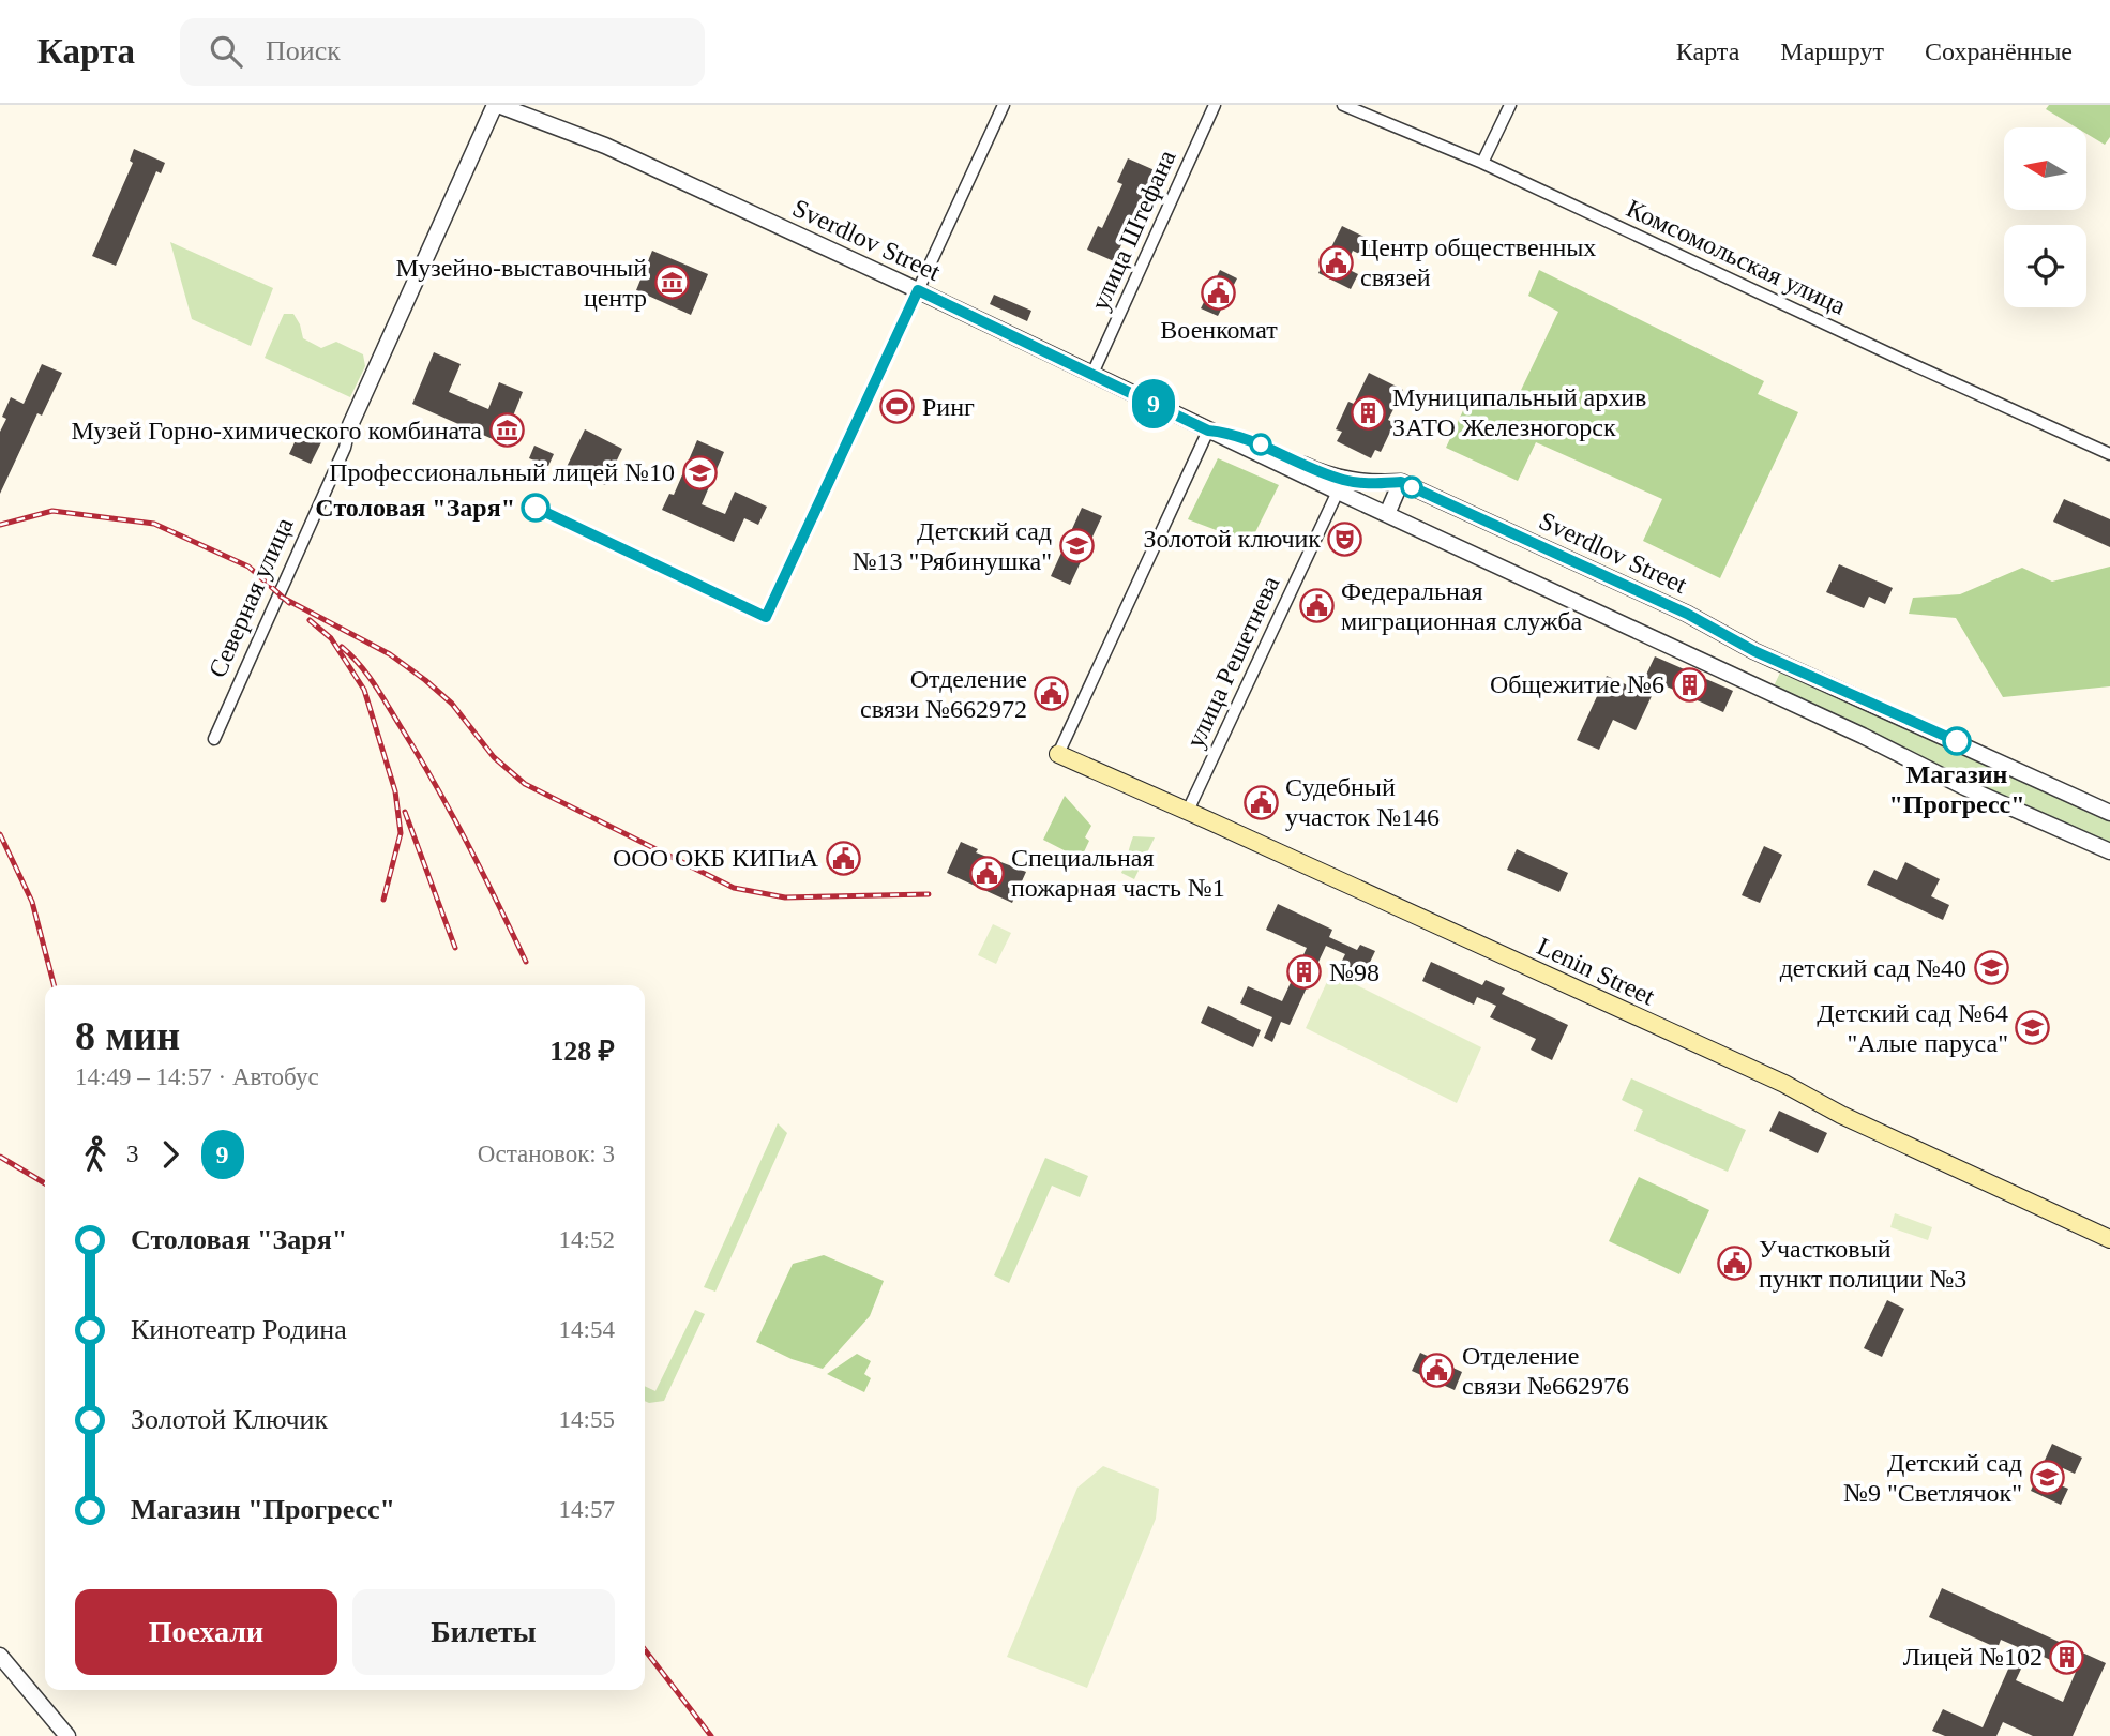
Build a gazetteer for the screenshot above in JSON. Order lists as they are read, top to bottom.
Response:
{
  "streets": {
    "main road": ["Lenin Street"],
    "street": [
      "улица Штефана",
      "Sverdlov Street",
      "Комсомольская улица",
      "Северная улица",
      "улица Решетнева"
    ]
  },
  "crossings": [
    ["улица Штефана", "Sverdlov Street"],
    ["Sverdlov Street", "Северная улица"],
    ["Sverdlov Street", "улица Решетнева"],
    ["улица Решетнева", "Lenin Street"]
  ],
  "places": {
    "public building": [
      "Центр общественных связей",
      "Военкомат",
      "Федеральная миграционная служба",
      "Отделение связи №662972",
      "Судебный участок №146",
      "ООО ОКБ КИПиА",
      "Специальная пожарная часть №1",
      "Участковый пункт полиции №3",
      "Отделение связи №662976"
    ],
    "museum": ["Музейно-выставочный центр", "Музей Горно-химического комбината"],
    "sports": ["Ринг"],
    "building": [
      "Муниципальный архив ЗАТО Железногорск",
      "Общежитие №6",
      "№98",
      "Лицей №102"
    ],
    "school or university": [
      "Профессиональный лицей №10",
      "Детский сад №13 \"Рябинушка\"",
      "детский сад №40",
      "Детский сад №64 \"Алые паруса\"",
      "Детский сад №9 \"Светлячок\""
    ],
    "other": ["Столовая \"Заря\"", "Магазин \"Прогресс\""],
    "theatre": ["Золотой ключик"]
  },
  "lines": ["bus line 9"],
  "north": "left",
  "page": {
    "header": "Карта",
    "search": "Поиск",
    "nav": ["Карта", "Маршрут", "Сохранённые"],
    "on_map": "9",
    "heading": ["8 мин", "14:49 – 14:57 · Автобус", "128 ₽"],
    "legs": ["3", "9", "Остановок: 3"],
    "list": [
      {
        "name": "Столовая \"Заря\"",
        "value": "14:52"
      },
      {
        "name": "Кинотеатр Родина",
        "value": "14:54"
      },
      {
        "name": "Золотой Ключик",
        "value": "14:55"
      },
      {
        "name": "Магазин \"Прогресс\"",
        "value": "14:57"
      }
    ],
    "buttons": ["Поехали", "Билеты"]
  }
}
